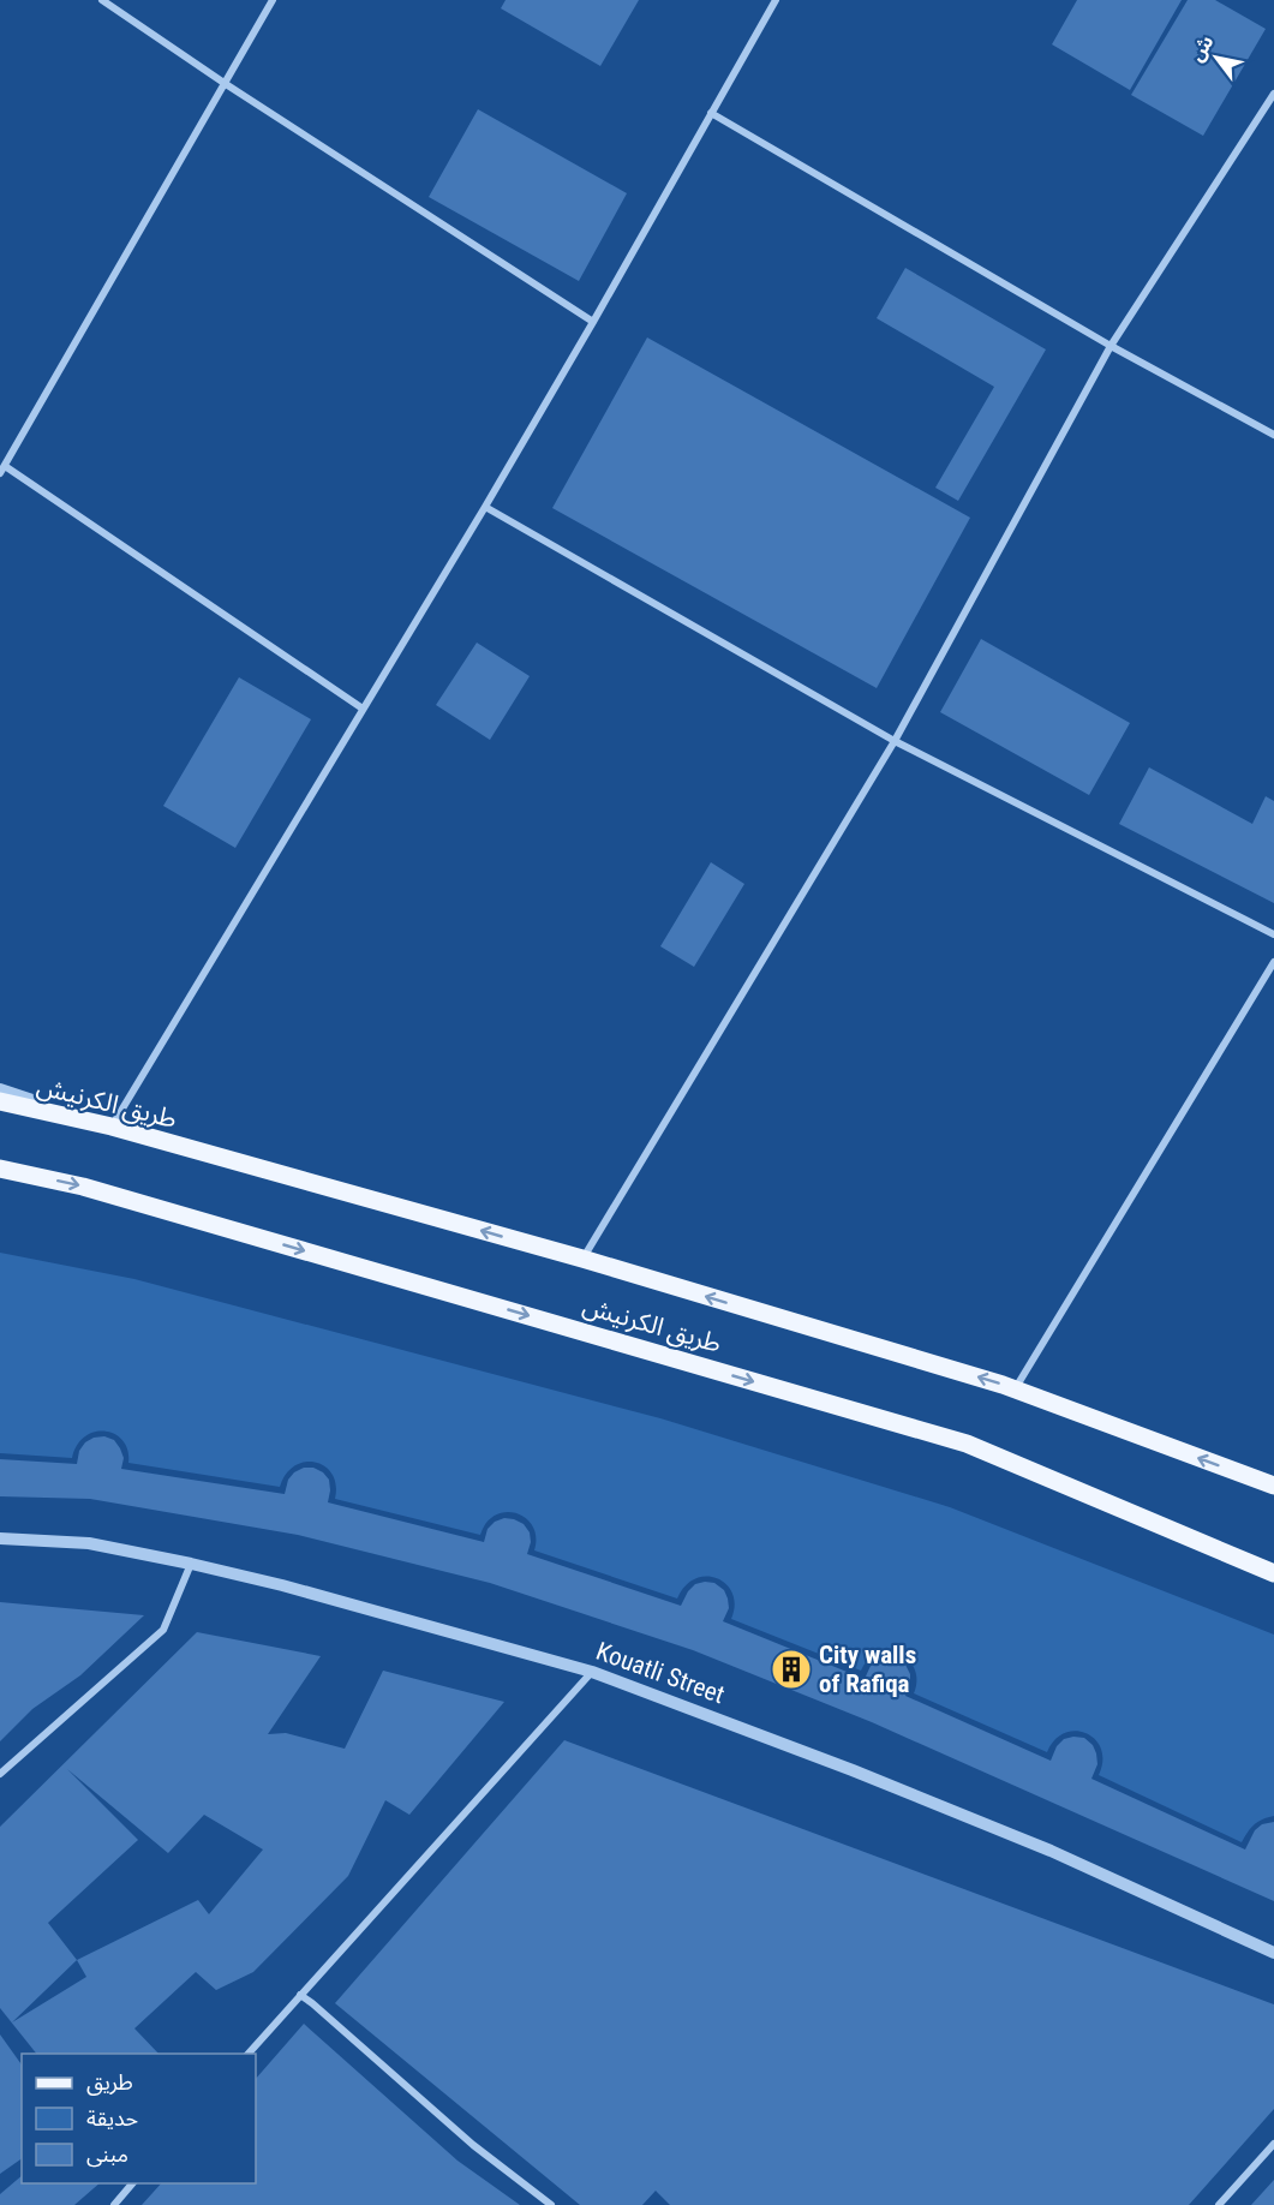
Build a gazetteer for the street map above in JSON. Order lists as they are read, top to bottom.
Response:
{
  "streets": {
    "main road": ["طريق الكرنيش"],
    "street": ["Kouatli Street"]
  },
  "places": {
    "building": ["City walls of Rafiqa"]
  },
  "legend": ["طريق", "حديقة", "مبنى"],
  "north": "top left"
}
